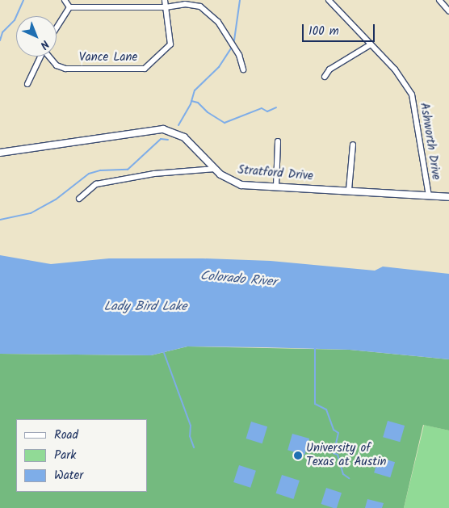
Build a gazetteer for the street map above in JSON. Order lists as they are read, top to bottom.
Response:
{
  "streets": {
    "street": ["Vance Lane", "Ashworth Drive", "Stratford Drive"]
  },
  "crossings": [
    ["Ashworth Drive", "Stratford Drive"]
  ],
  "water": ["Colorado River", "Lady Bird Lake"],
  "places": ["University of Texas at Austin"],
  "legend": ["Road", "Park", "Water"],
  "scale_bar": "100 m",
  "north": "bottom right"
}
